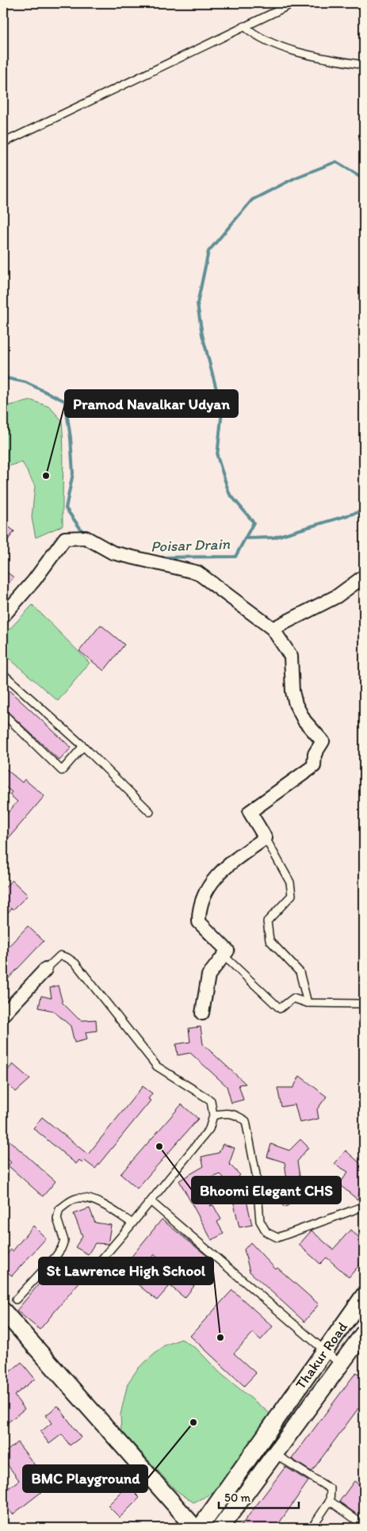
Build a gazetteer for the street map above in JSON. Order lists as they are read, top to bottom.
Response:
{
  "streets": {
    "street": ["Thakur Road"]
  },
  "water": ["Poisar Drain"],
  "places": [
    "Pramod Navalkar Udyan",
    "Bhoomi Elegant CHS",
    "St Lawrence High School",
    "BMC Playground"
  ],
  "scale_bar": "50 m"
}
